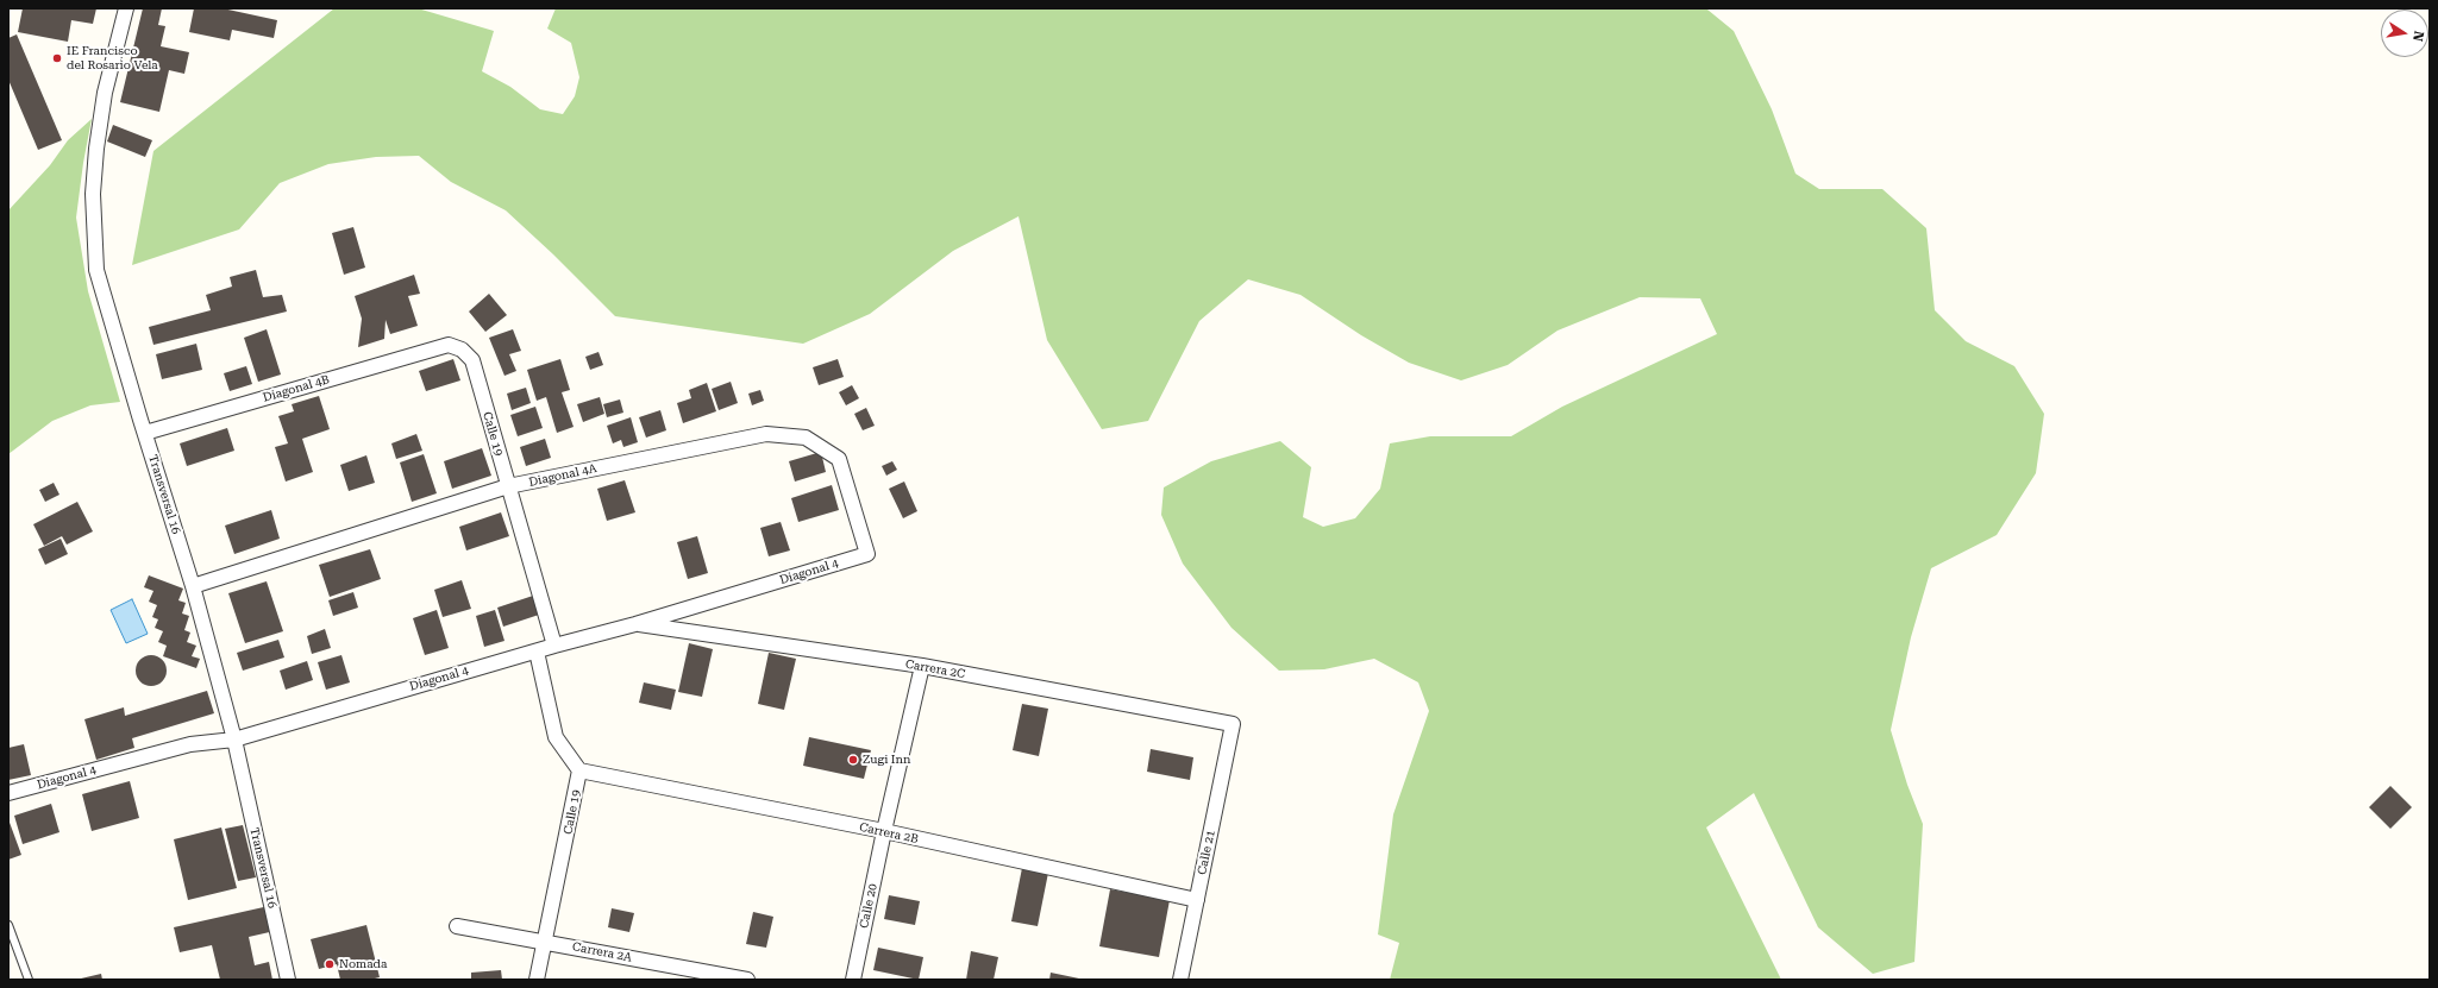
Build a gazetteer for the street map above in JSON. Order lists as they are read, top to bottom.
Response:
{
  "streets": {
    "street": [
      "Diagonal 4B",
      "Calle 19",
      "Diagonal 4A",
      "Transversal 16",
      "Diagonal 4",
      "Carrera 2C",
      "Carrera 2B",
      "Calle 21",
      "Calle 20",
      "Carrera 2A"
    ]
  },
  "crossings": [
    ["Diagonal 4B", "Calle 19"],
    ["Diagonal 4B", "Transversal 16"],
    ["Calle 19", "Diagonal 4A"],
    ["Calle 19", "Diagonal 4"],
    ["Calle 19", "Carrera 2B"],
    ["Calle 19", "Carrera 2A"],
    ["Diagonal 4A", "Transversal 16"],
    ["Diagonal 4A", "Diagonal 4"],
    ["Transversal 16", "Diagonal 4"],
    ["Diagonal 4", "Carrera 2C"],
    ["Carrera 2C", "Calle 21"],
    ["Carrera 2C", "Calle 20"],
    ["Carrera 2B", "Calle 21"],
    ["Carrera 2B", "Calle 20"]
  ],
  "places": ["IE Francisco del Rosario Vela", "Zugi Inn", "Nomada"],
  "north": "right"
}
